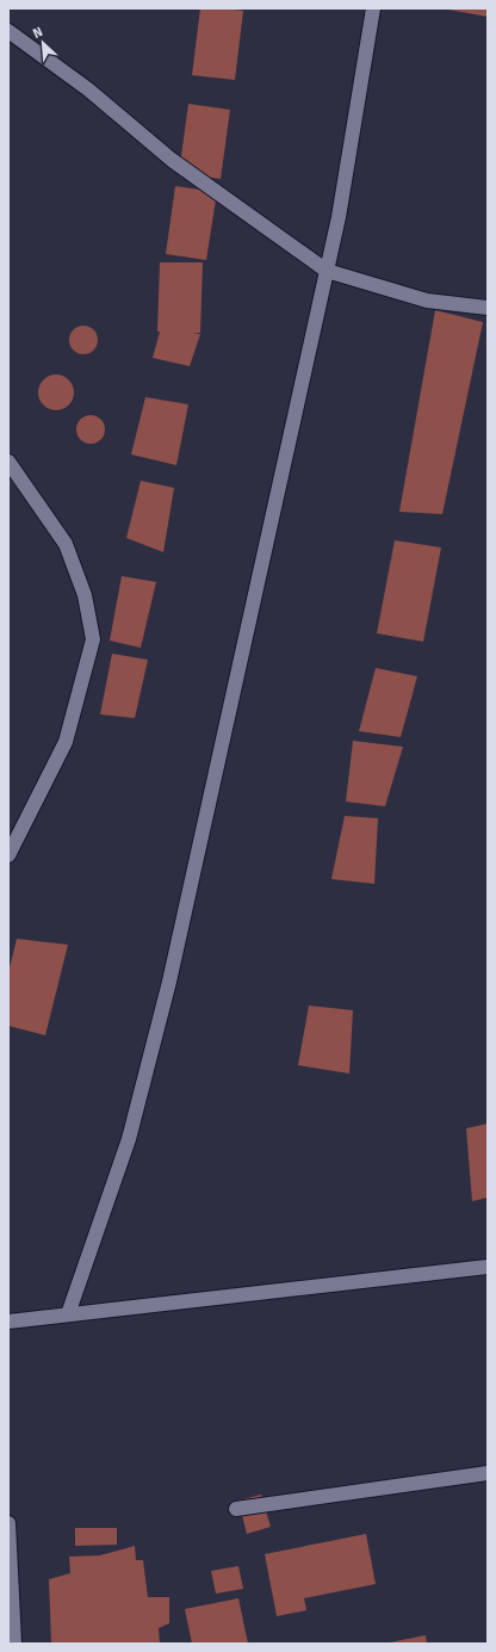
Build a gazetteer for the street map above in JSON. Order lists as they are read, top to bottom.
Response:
{
  "north": "top left"
}
